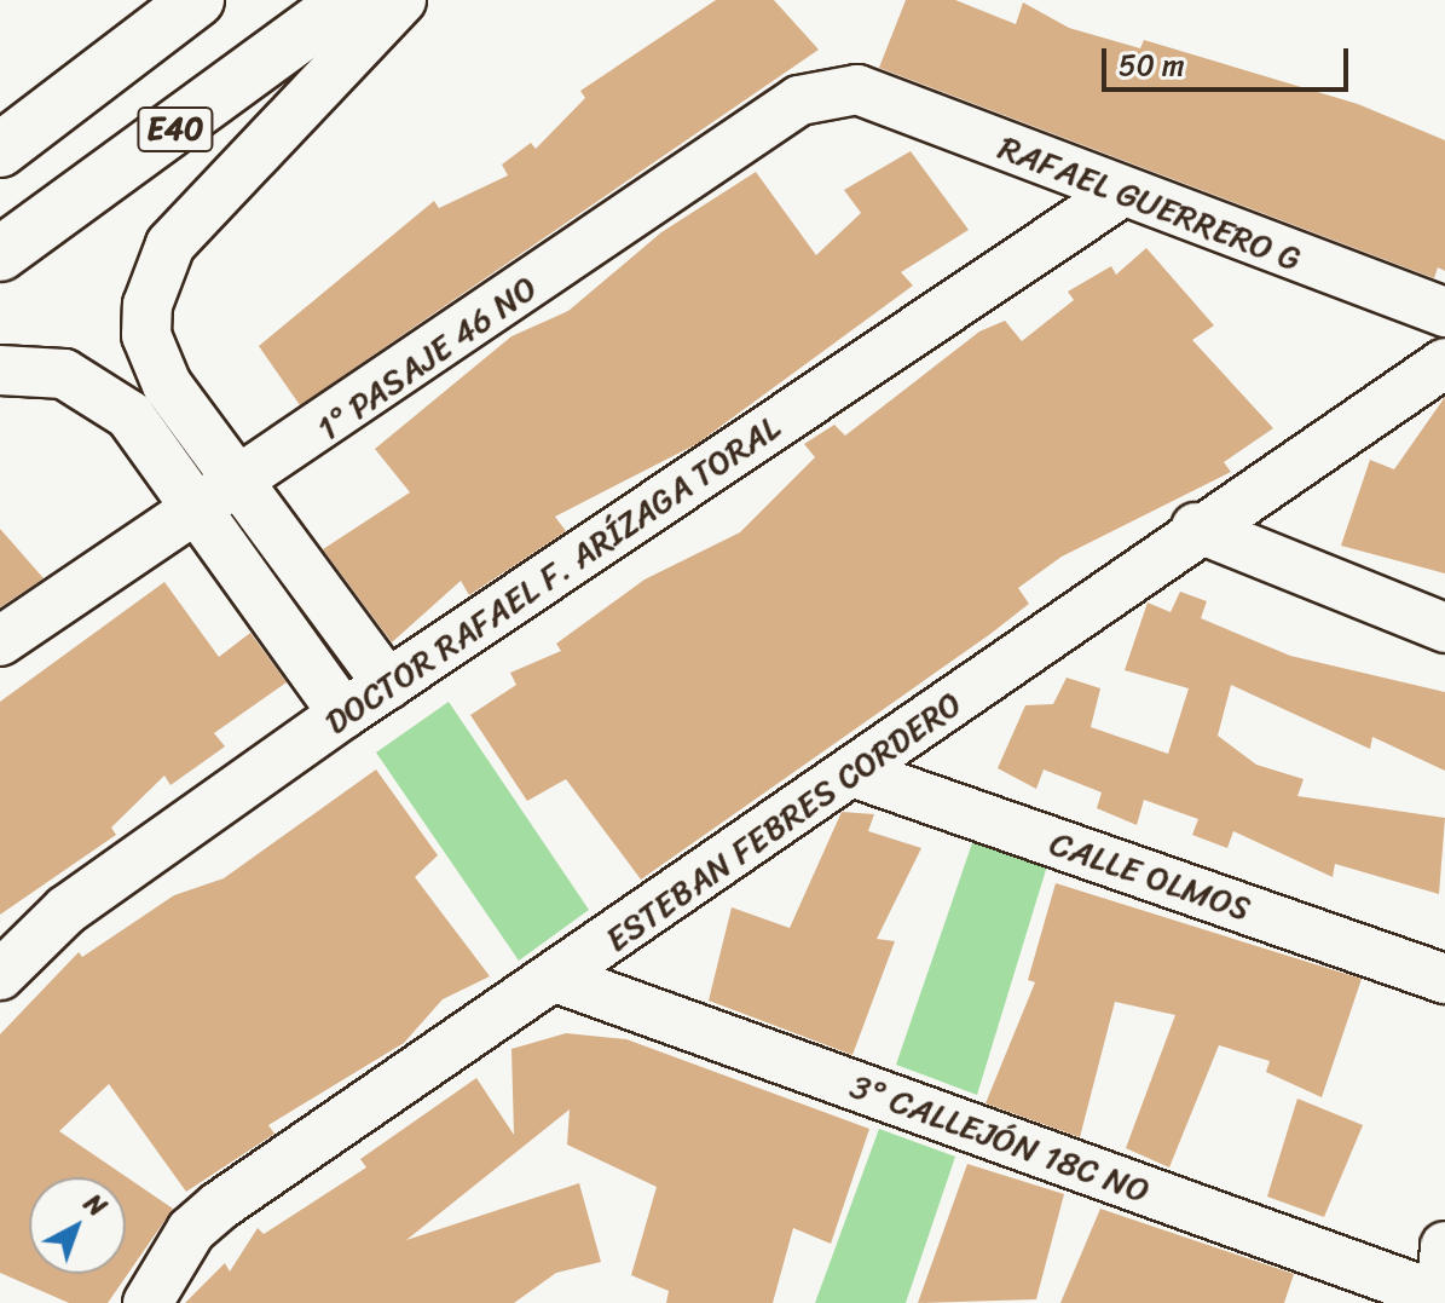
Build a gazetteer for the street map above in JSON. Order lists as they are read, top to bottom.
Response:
{
  "streets": {
    "highway": ["E40"],
    "street": [
      "RAFAEL GUERRERO G",
      "1° PASAJE 46 NO",
      "DOCTOR RAFAEL F. ARÍZAGA TORAL",
      "ESTEBAN FEBRES CORDERO",
      "CALLE OLMOS",
      "3° CALLEJÓN 18C NO"
    ]
  },
  "crossings": [
    ["RAFAEL GUERRERO G", "1° PASAJE 46 NO"],
    ["RAFAEL GUERRERO G", "DOCTOR RAFAEL F. ARÍZAGA TORAL"],
    ["ESTEBAN FEBRES CORDERO", "CALLE OLMOS"],
    ["ESTEBAN FEBRES CORDERO", "3° CALLEJÓN 18C NO"]
  ],
  "scale_bar": "50 m",
  "north": "top right"
}
